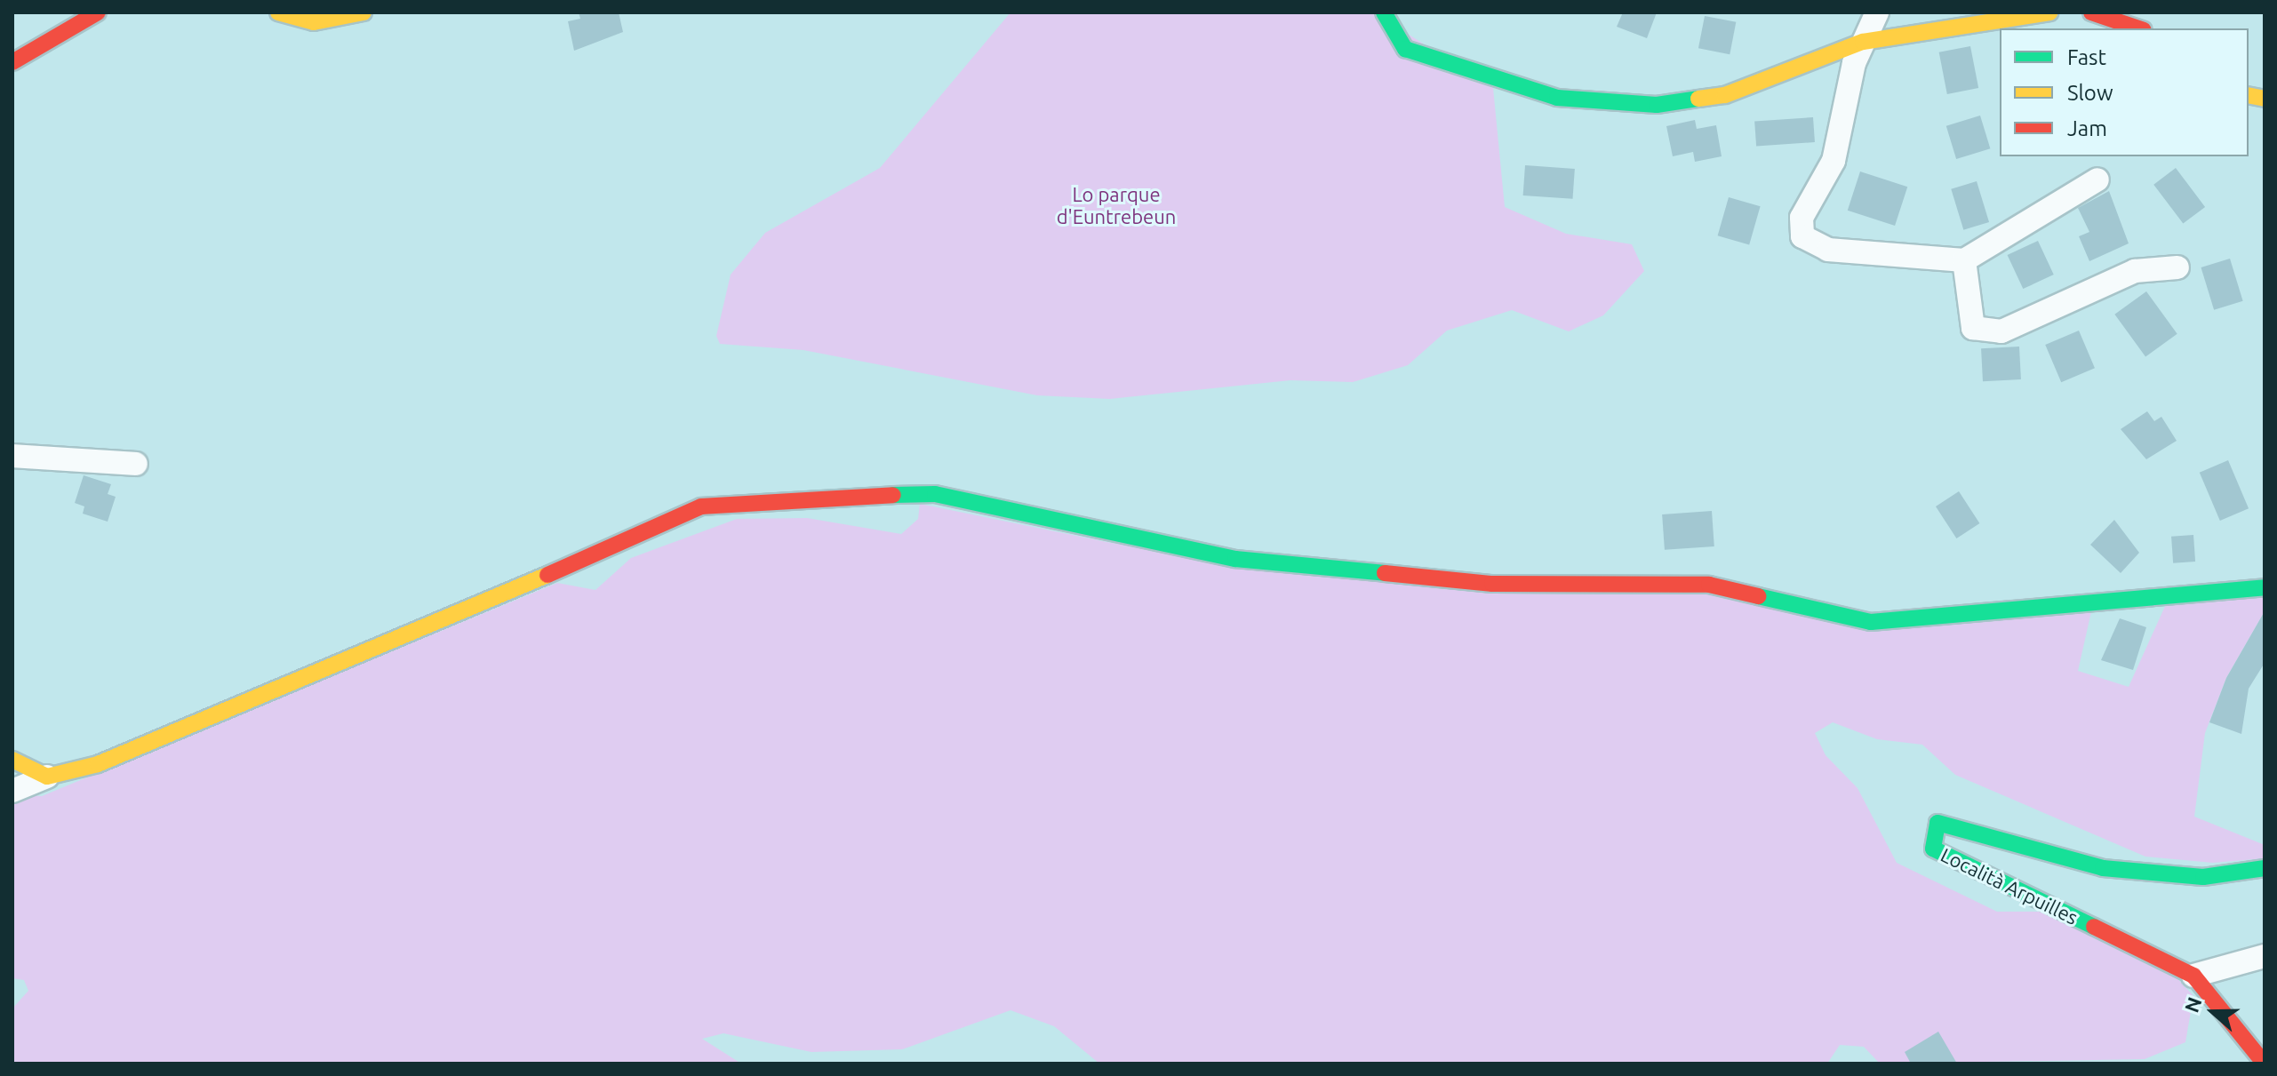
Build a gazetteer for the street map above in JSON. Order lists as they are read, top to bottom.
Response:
{
  "streets": {
    "main road": ["Località Arpuilles"]
  },
  "parks": ["Lo parque d'Euntrebeun"],
  "legend": ["Fast", "Slow", "Jam"],
  "north": "left"
}
